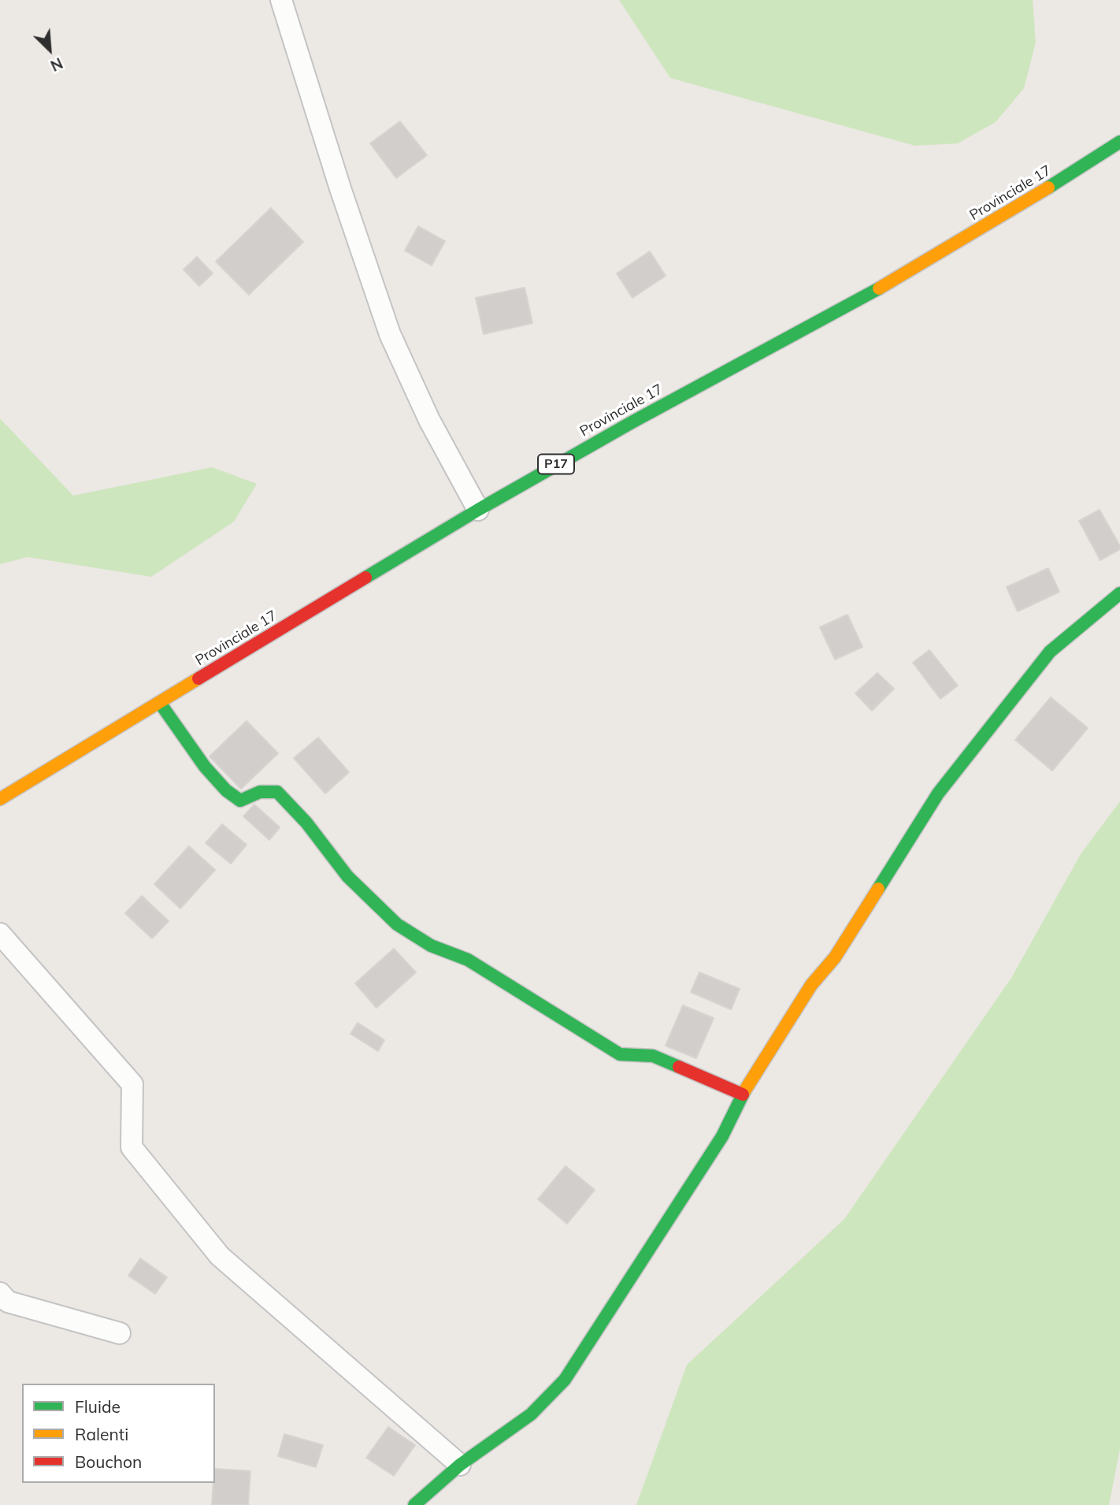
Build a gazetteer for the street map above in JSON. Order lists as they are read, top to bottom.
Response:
{
  "streets": {
    "street": ["Provinciale 17", "P17"]
  },
  "legend": ["Fluide", "Ralenti", "Bouchon"],
  "north": "bottom right"
}
